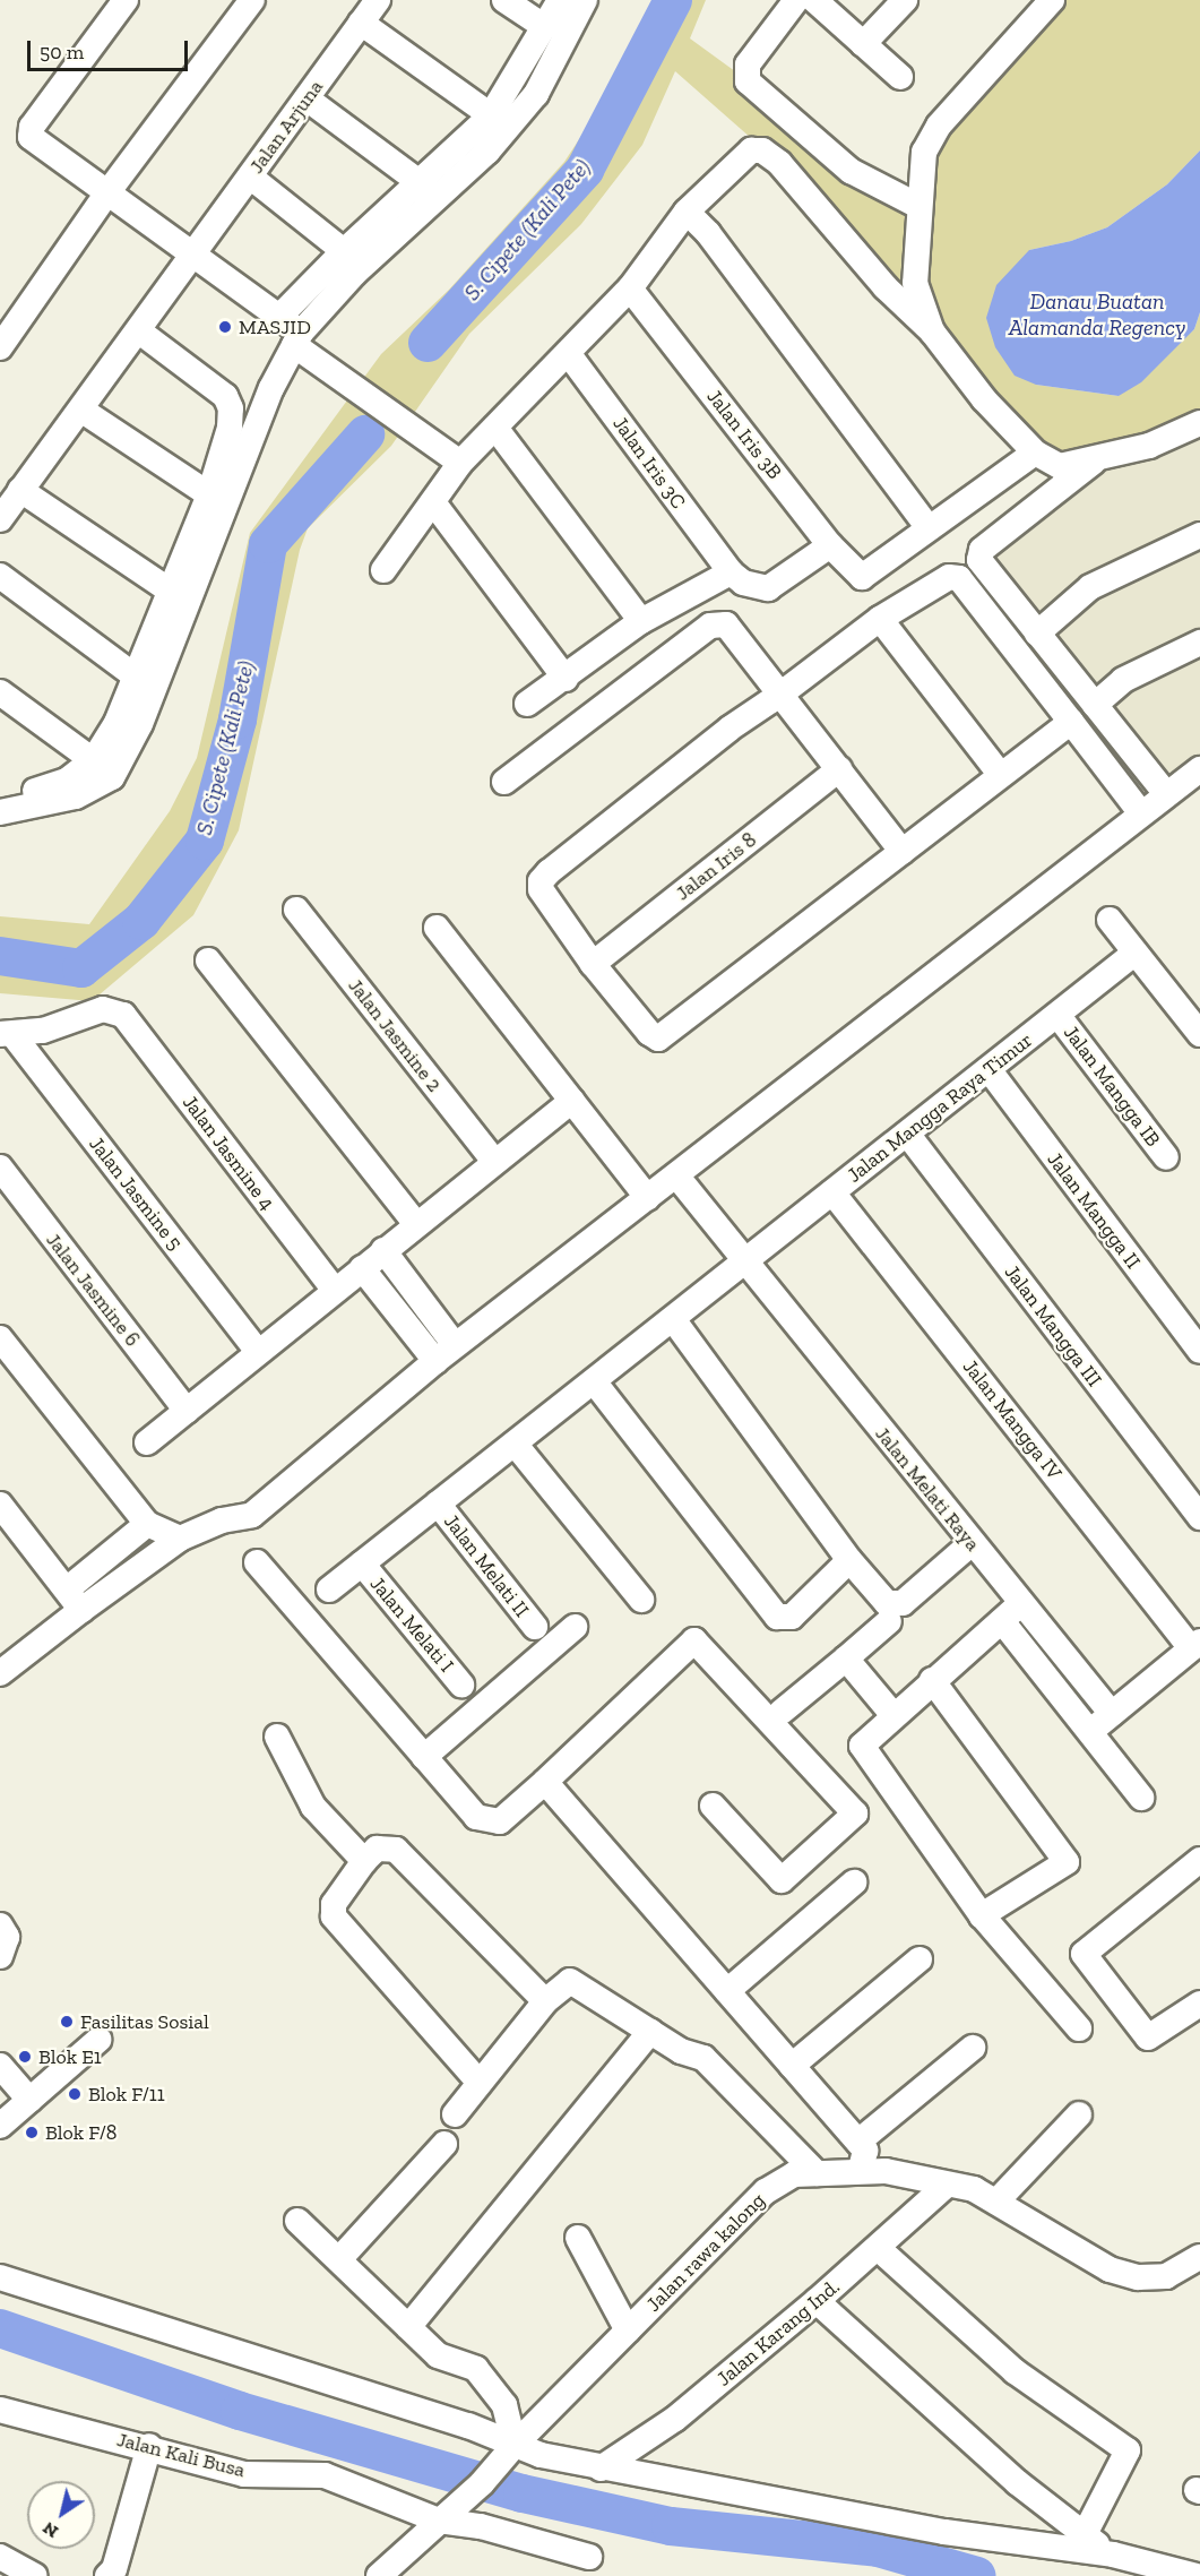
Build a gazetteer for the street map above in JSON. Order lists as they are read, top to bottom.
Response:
{
  "streets": {
    "street": [
      "Jalan Arjuna",
      "Jalan Iris 3B",
      "Jalan Iris 3C",
      "Jalan Iris 8",
      "Jalan Jasmine 2",
      "Jalan Mangga IB",
      "Jalan Mangga Raya Timur",
      "Jalan Jasmine 4",
      "Jalan Jasmine 5",
      "Jalan Mangga II",
      "Jalan Jasmine 6",
      "Jalan Mangga III",
      "Jalan Mangga IV",
      "Jalan Melati Raya",
      "Jalan Melati II",
      "Jalan Melati I",
      "Jalan rawa kalong",
      "Jalan Karang Ind.",
      "Jalan Kali Busa"
    ]
  },
  "crossings": [
    ["Jalan Mangga IB", "Jalan Mangga Raya Timur"],
    ["Jalan Mangga Raya Timur", "Jalan Mangga II"],
    ["Jalan Mangga Raya Timur", "Jalan Mangga III"],
    ["Jalan Mangga Raya Timur", "Jalan Mangga IV"],
    ["Jalan Mangga Raya Timur", "Jalan Melati Raya"],
    ["Jalan Mangga Raya Timur", "Jalan Melati II"],
    ["Jalan Mangga Raya Timur", "Jalan Melati I"],
    ["Jalan Jasmine 4", "Jalan Jasmine 5"],
    ["Jalan rawa kalong", "Jalan Karang Ind."],
    ["Jalan rawa kalong", "Jalan Kali Busa"]
  ],
  "water": ["S. Cipete (Kali Pete)", "Danau Buatan Alamanda Regency"],
  "places": [
    "MASJID",
    "Fasilitas Sosial",
    "Blok E1",
    "Blok F/11",
    "Blok F/8"
  ],
  "scale_bar": "50 m",
  "north": "bottom left"
}
